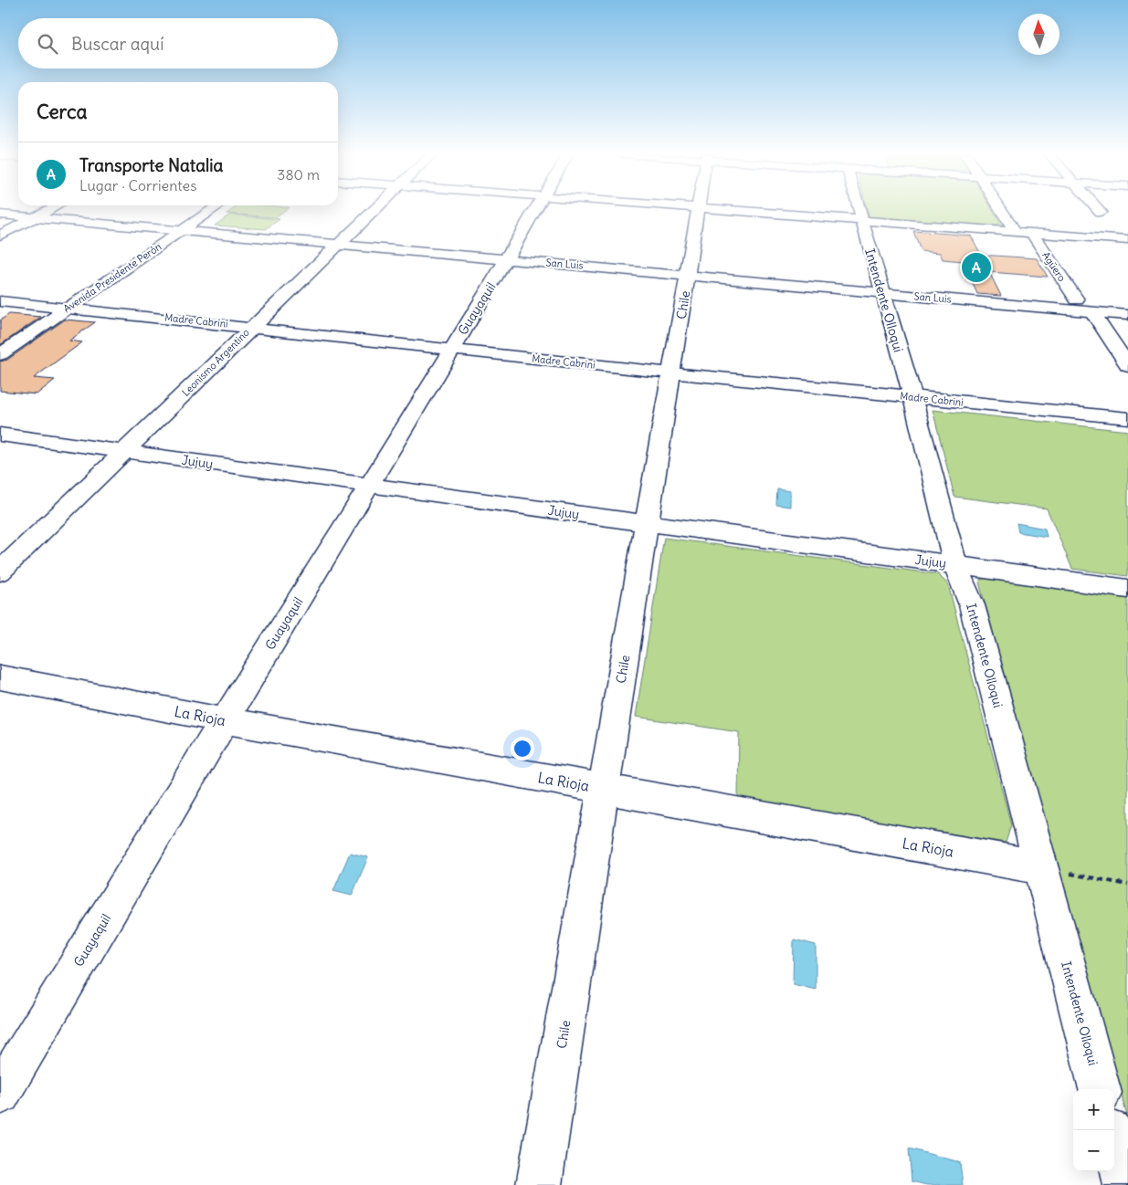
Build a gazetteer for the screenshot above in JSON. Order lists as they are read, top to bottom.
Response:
{
  "streets": {
    "street": [
      "San Luis",
      "Agüero",
      "Avenida Presidente Perón",
      "Intendente Olloqui",
      "Chile",
      "Guayaquil",
      "Madre Cabrini",
      "Leonismo Argentino",
      "Jujuy",
      "La Rioja"
    ]
  },
  "crossings": [
    ["San Luis", "Avenida Presidente Perón"],
    ["San Luis", "Intendente Olloqui"],
    ["San Luis", "Chile"],
    ["San Luis", "Guayaquil"],
    ["San Luis", "Leonismo Argentino"],
    ["Avenida Presidente Perón", "Madre Cabrini"],
    ["Intendente Olloqui", "Madre Cabrini"],
    ["Intendente Olloqui", "Jujuy"],
    ["Intendente Olloqui", "La Rioja"],
    ["Chile", "Madre Cabrini"],
    ["Chile", "Jujuy"],
    ["Chile", "La Rioja"],
    ["Guayaquil", "Madre Cabrini"],
    ["Guayaquil", "Jujuy"],
    ["Guayaquil", "La Rioja"],
    ["Madre Cabrini", "Leonismo Argentino"],
    ["Leonismo Argentino", "Jujuy"]
  ],
  "north": "top",
  "page": {
    "search": "Buscar aquí",
    "heading": "Cerca",
    "list": [
      {
        "mark": "A",
        "name": "Transporte Natalia",
        "note": "Lugar · Corrientes",
        "value": "380 m"
      }
    ],
    "pins": "A",
    "map_buttons": ["+", "−"]
  }
}
